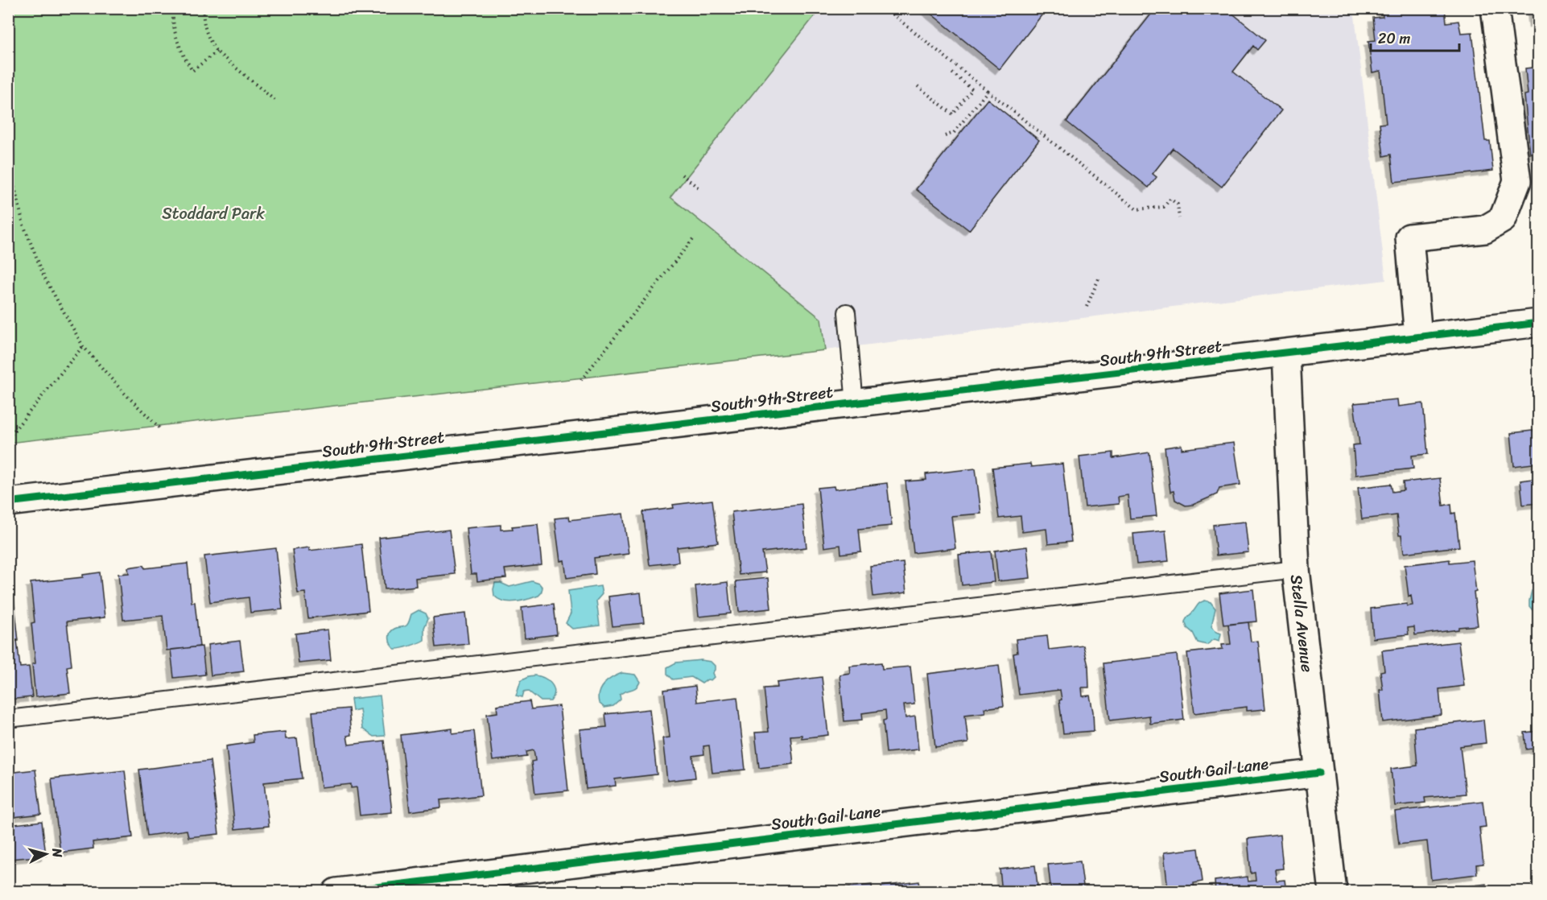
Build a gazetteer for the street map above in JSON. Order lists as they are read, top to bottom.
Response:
{
  "streets": {
    "street": ["South 9th Street", "Stella Avenue", "South Gail Lane"]
  },
  "crossings": [
    ["South 9th Street", "Stella Avenue"],
    ["Stella Avenue", "South Gail Lane"]
  ],
  "parks": ["Stoddard Park"],
  "scale_bar": "20 m",
  "north": "right"
}
